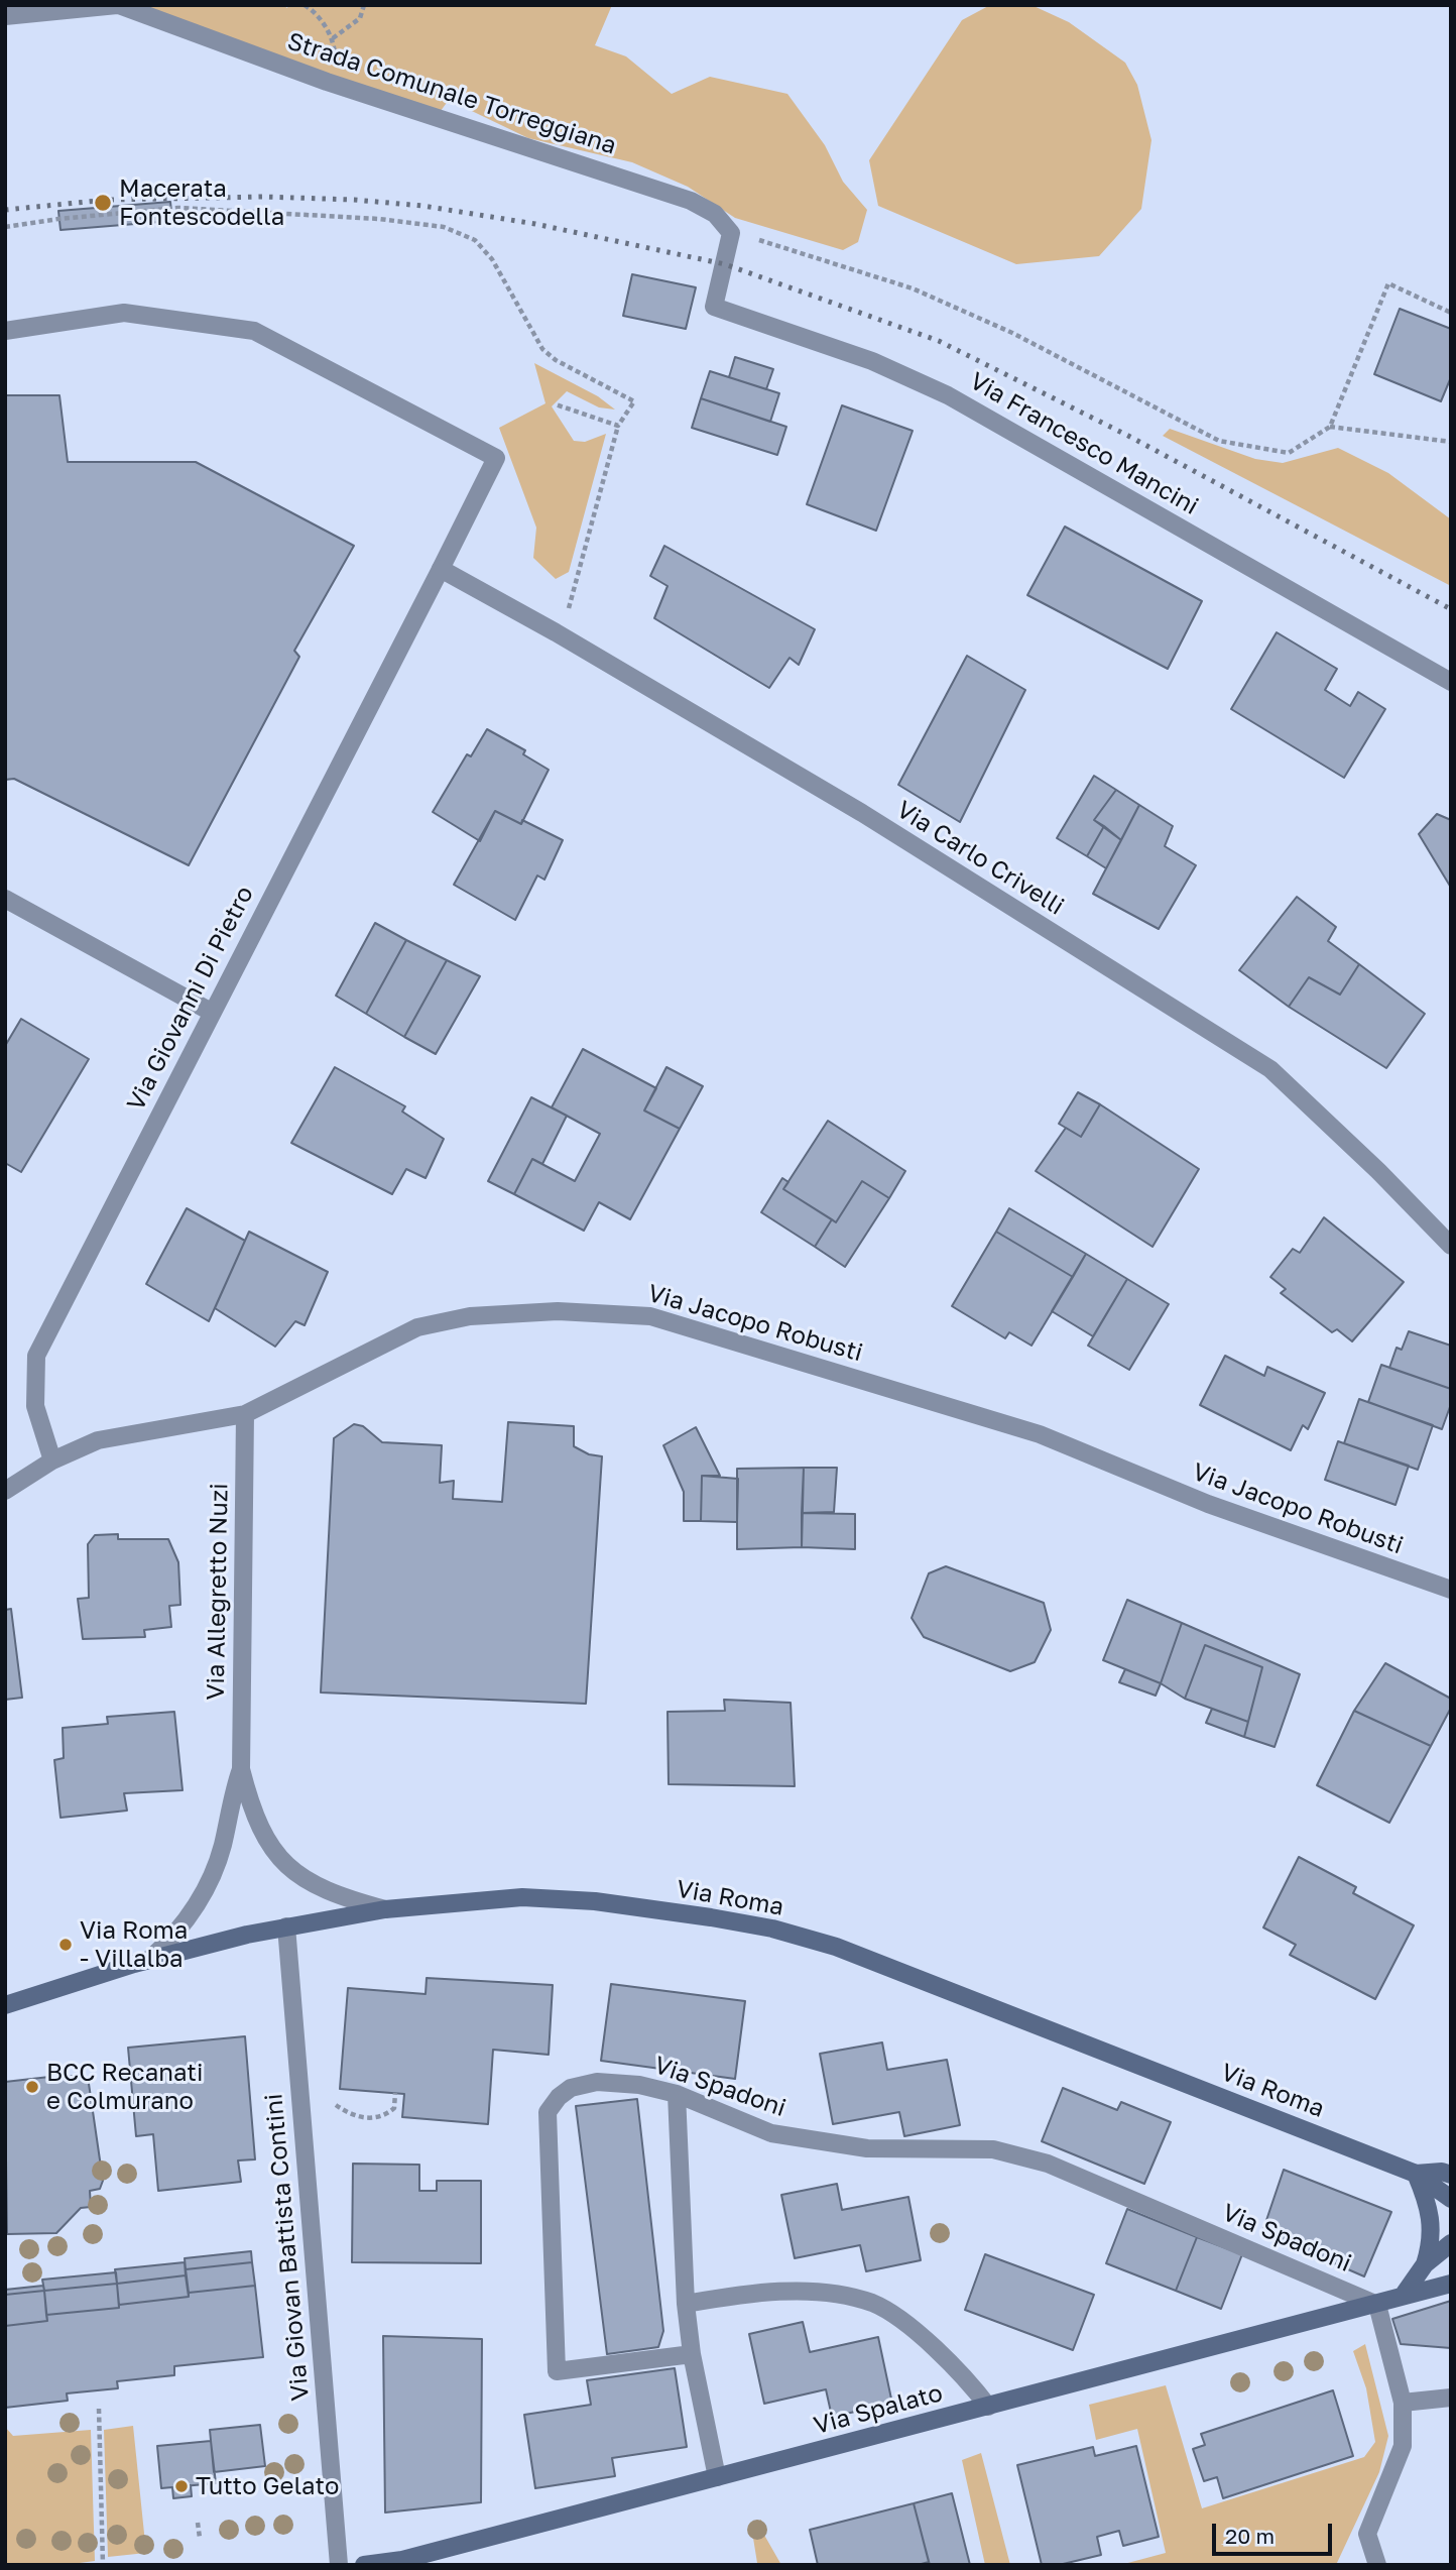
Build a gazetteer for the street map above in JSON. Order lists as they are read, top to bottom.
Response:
{
  "streets": {
    "main road": ["Via Roma", "Via Spalato"],
    "street": [
      "Strada Comunale Torreggiana",
      "Via Francesco Mancini",
      "Via Carlo Crivelli",
      "Via Giovanni Di Pietro",
      "Via Jacopo Robusti",
      "Via Allegretto Nuzi",
      "Via Spadoni",
      "Via Giovan Battista Contini"
    ]
  },
  "crossings": [
    ["Strada Comunale Torreggiana", "Via Francesco Mancini"],
    ["Via Carlo Crivelli", "Via Giovanni Di Pietro"],
    ["Via Giovanni Di Pietro", "Via Jacopo Robusti"],
    ["Via Jacopo Robusti", "Via Allegretto Nuzi"],
    ["Via Allegretto Nuzi", "Via Roma"],
    ["Via Roma", "Via Giovan Battista Contini"],
    ["Via Spadoni", "Via Spalato"]
  ],
  "places": [
    "Macerata Fontescodella",
    "Via Roma - Villalba",
    "BCC Recanati e Colmurano",
    "Tutto Gelato"
  ],
  "scale_bar": "20 m"
}
